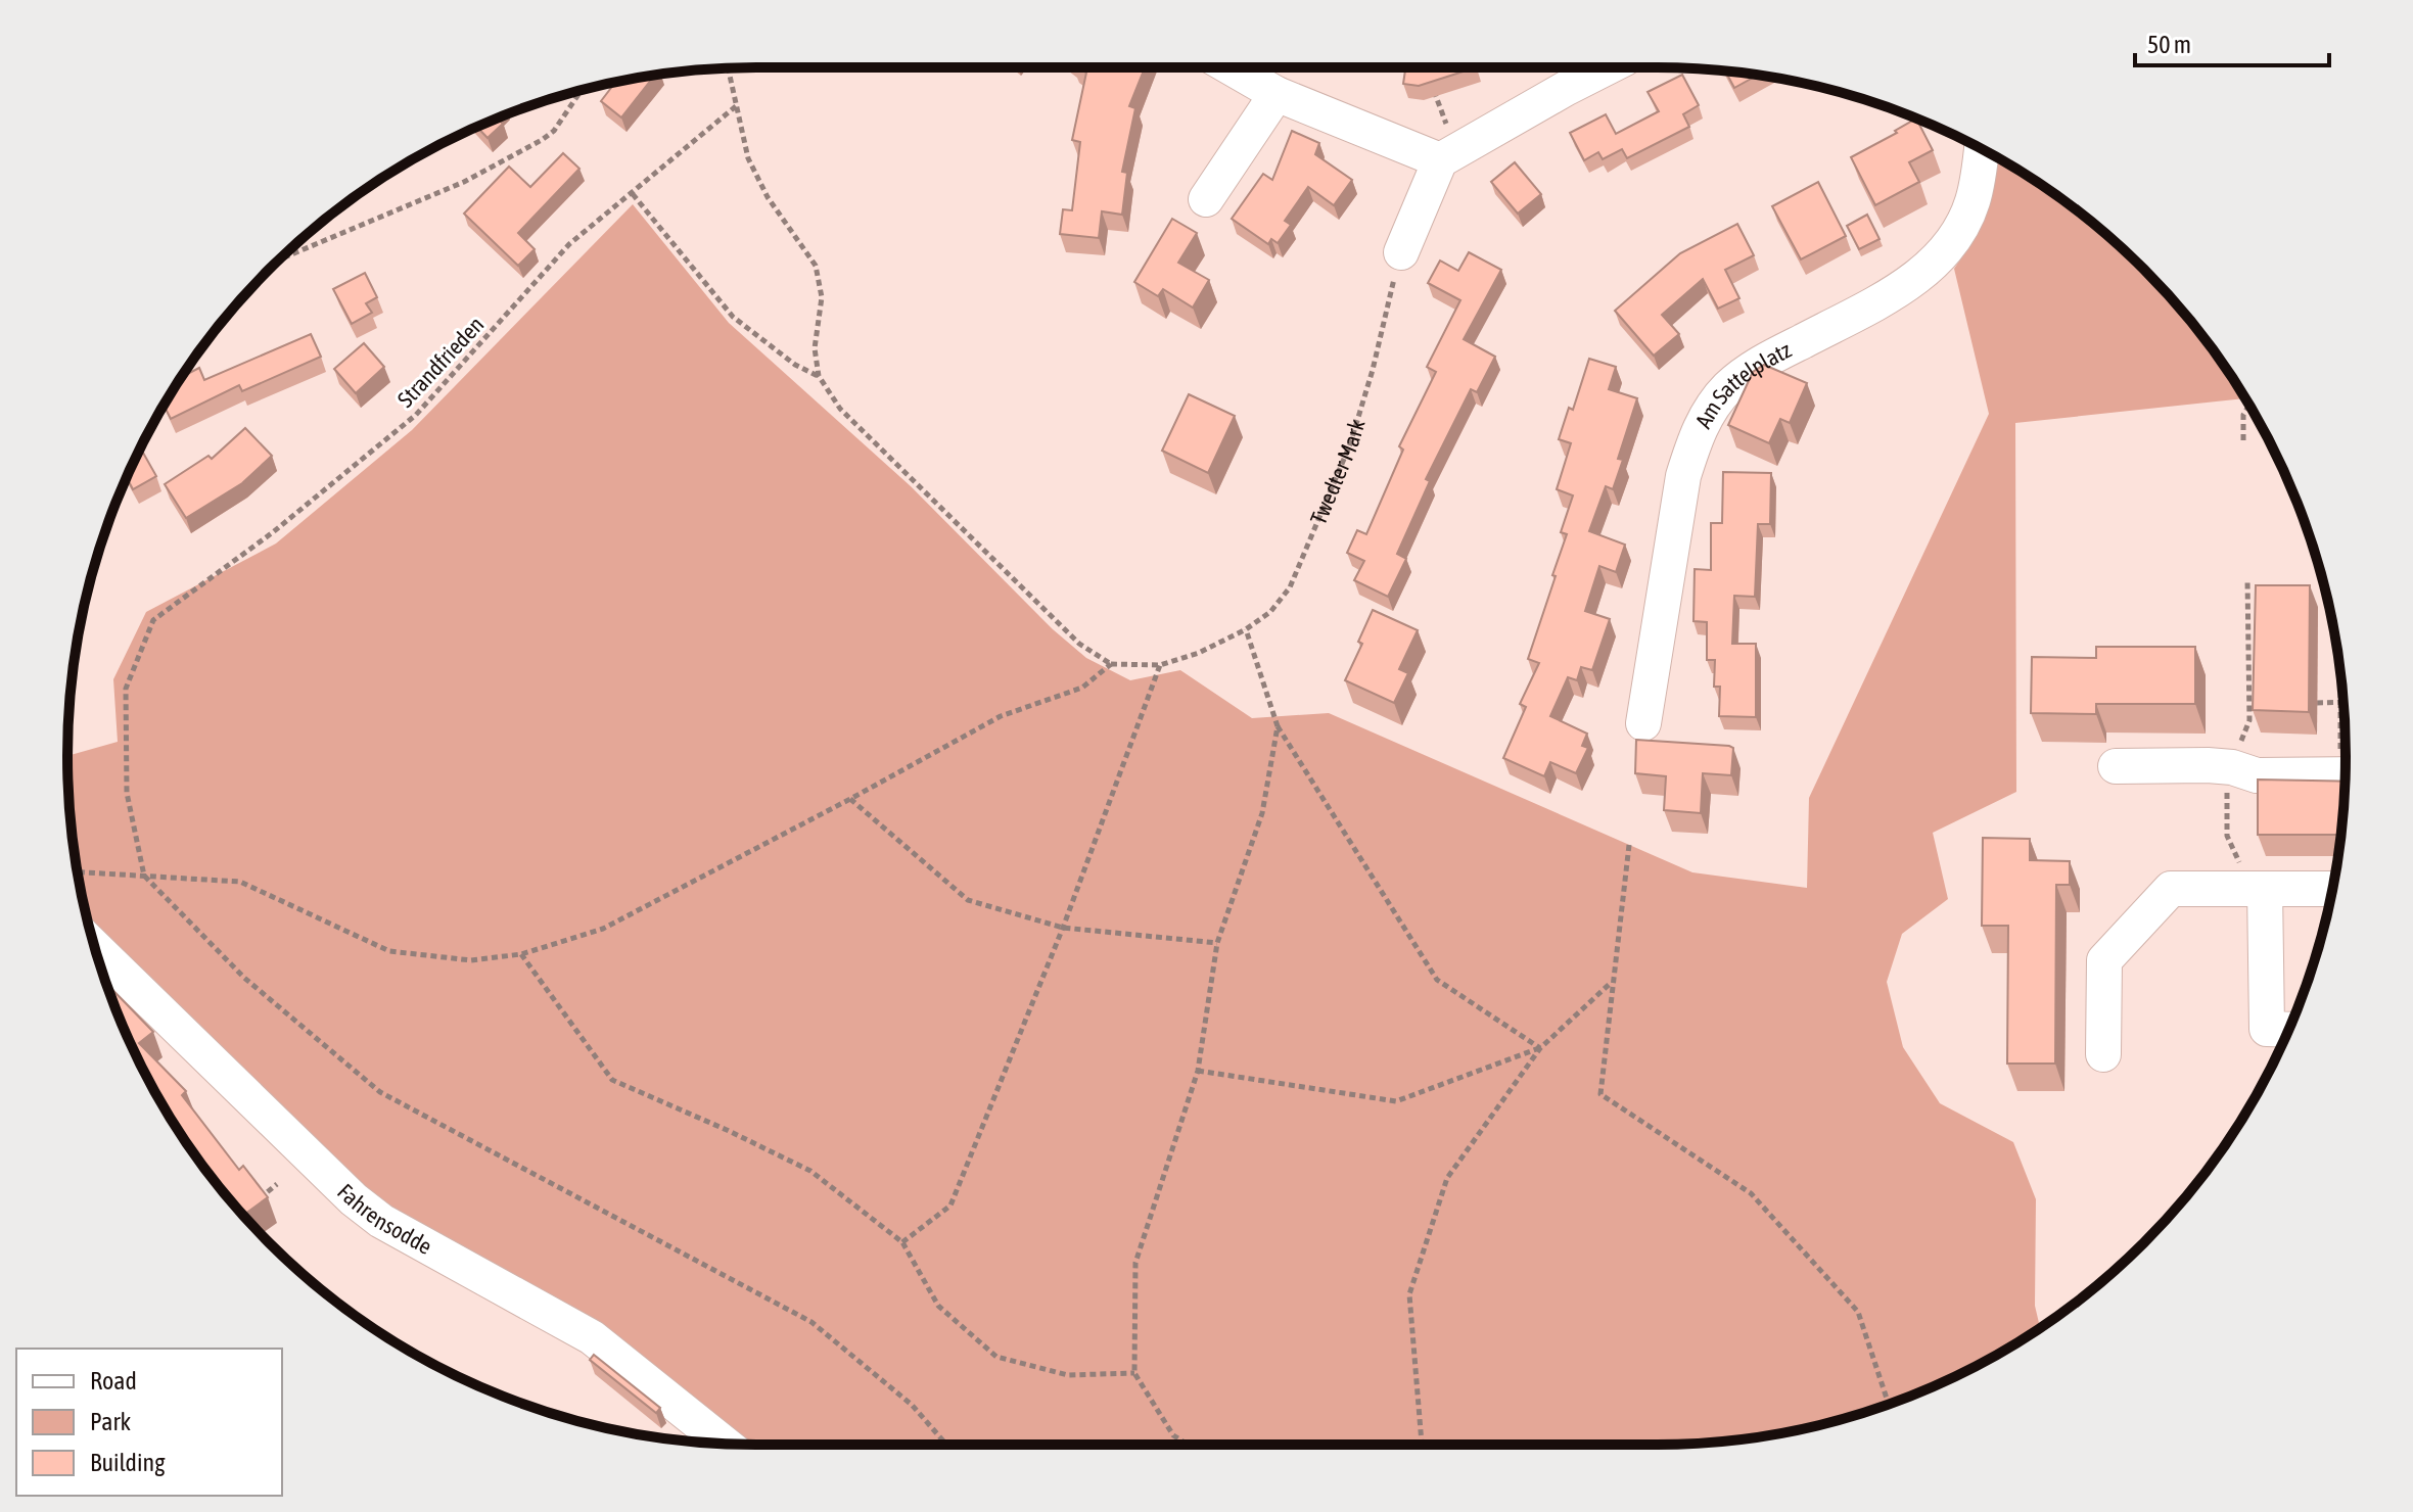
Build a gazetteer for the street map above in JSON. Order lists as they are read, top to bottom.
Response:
{
  "streets": {
    "street": ["Am Sattelplatz", "Fahrensodde"],
    "path": ["Strandfrieden", "Twedter Mark"]
  },
  "legend": ["Road", "Park", "Building"],
  "scale_bar": "50 m"
}
